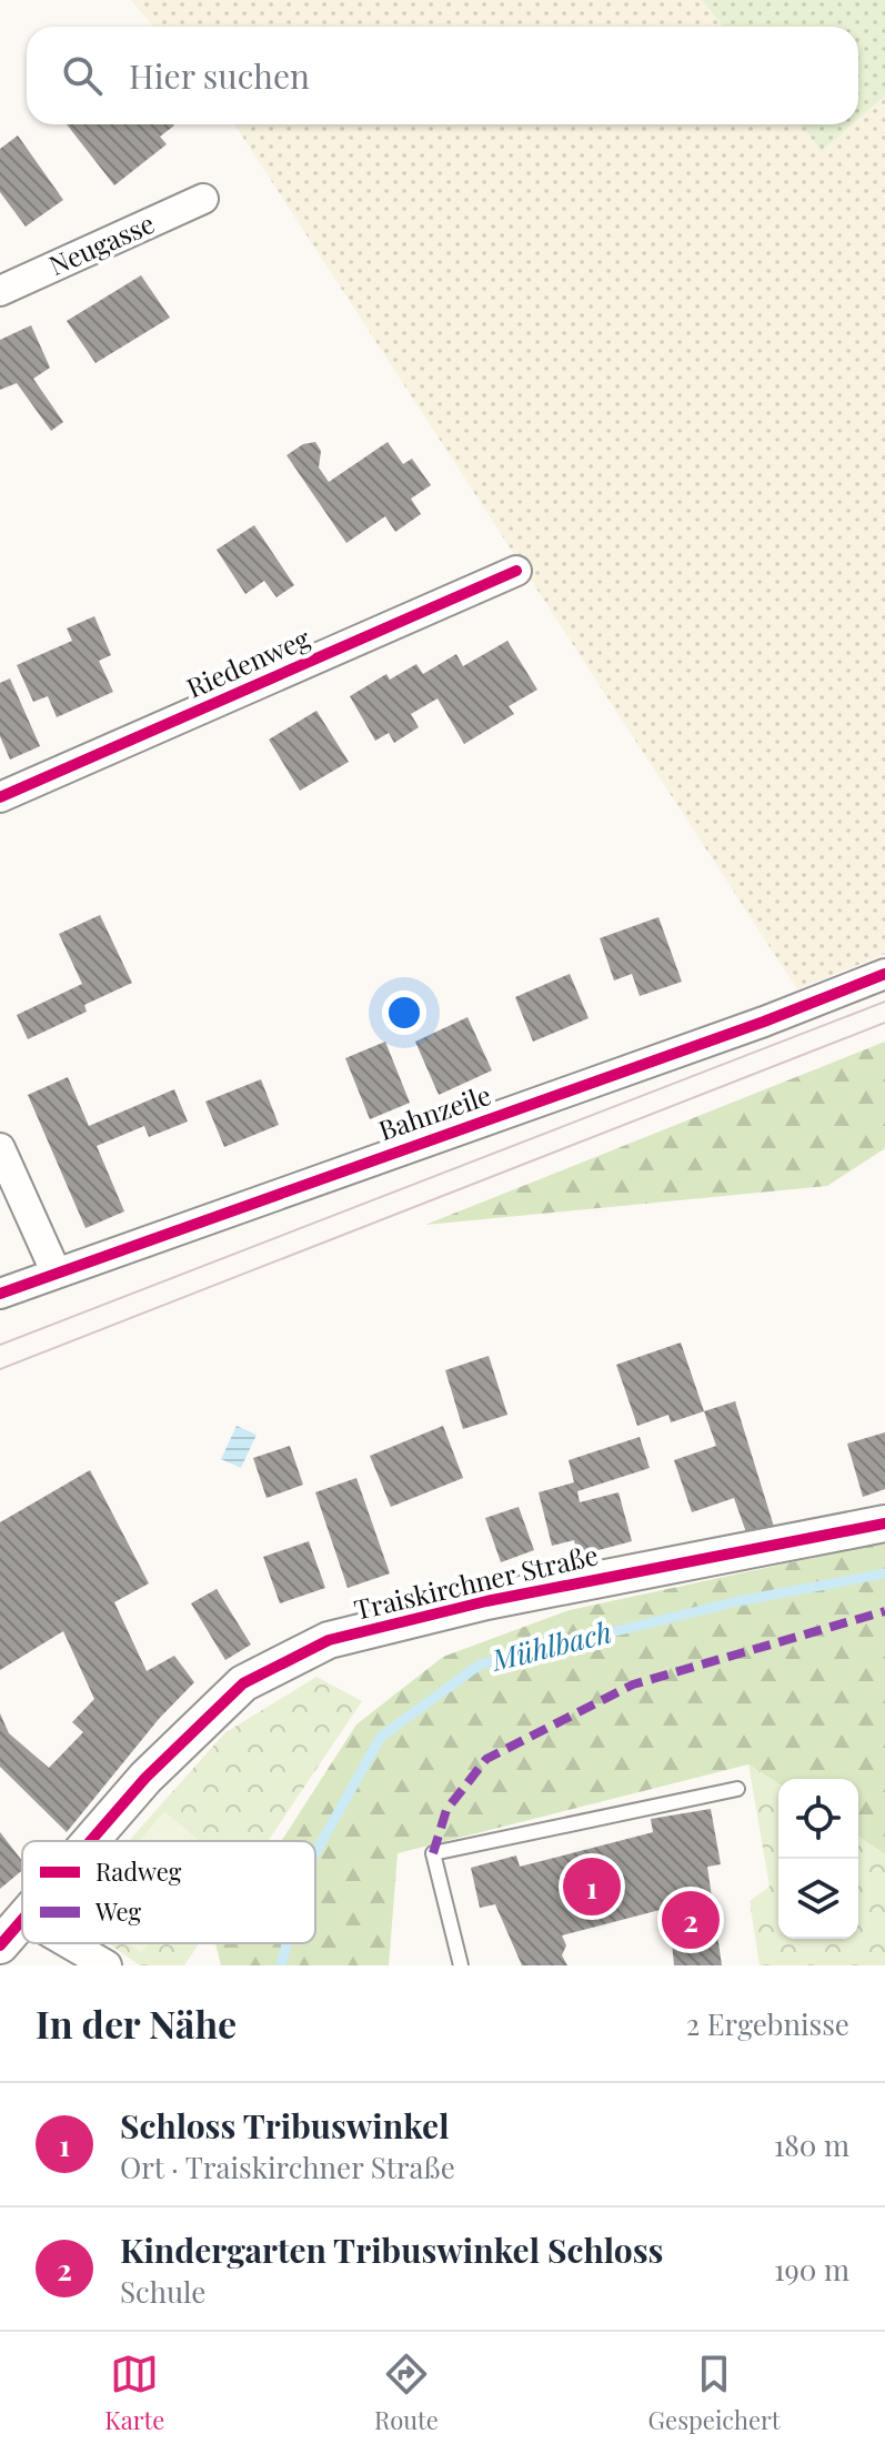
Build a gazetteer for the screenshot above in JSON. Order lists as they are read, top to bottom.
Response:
{
  "streets": {
    "street": [
      "Neugasse",
      "Riedenweg",
      "Bahnzeile",
      "Traiskirchner Straße"
    ]
  },
  "water": ["Mühlbach"],
  "legend": ["Radweg", "Weg"],
  "page": {
    "search": "Hier suchen",
    "pins": ["1", "2"],
    "heading": ["In der Nähe", "2 Ergebnisse"],
    "list": [
      {
        "mark": "1",
        "name": "Schloss Tribuswinkel",
        "note": "Ort · Traiskirchner Straße",
        "value": "180 m"
      },
      {
        "mark": "2",
        "name": "Kindergarten Tribuswinkel Schloss",
        "note": "Schule",
        "value": "190 m"
      }
    ],
    "nav": ["Karte", "Route", "Gespeichert"]
  }
}
